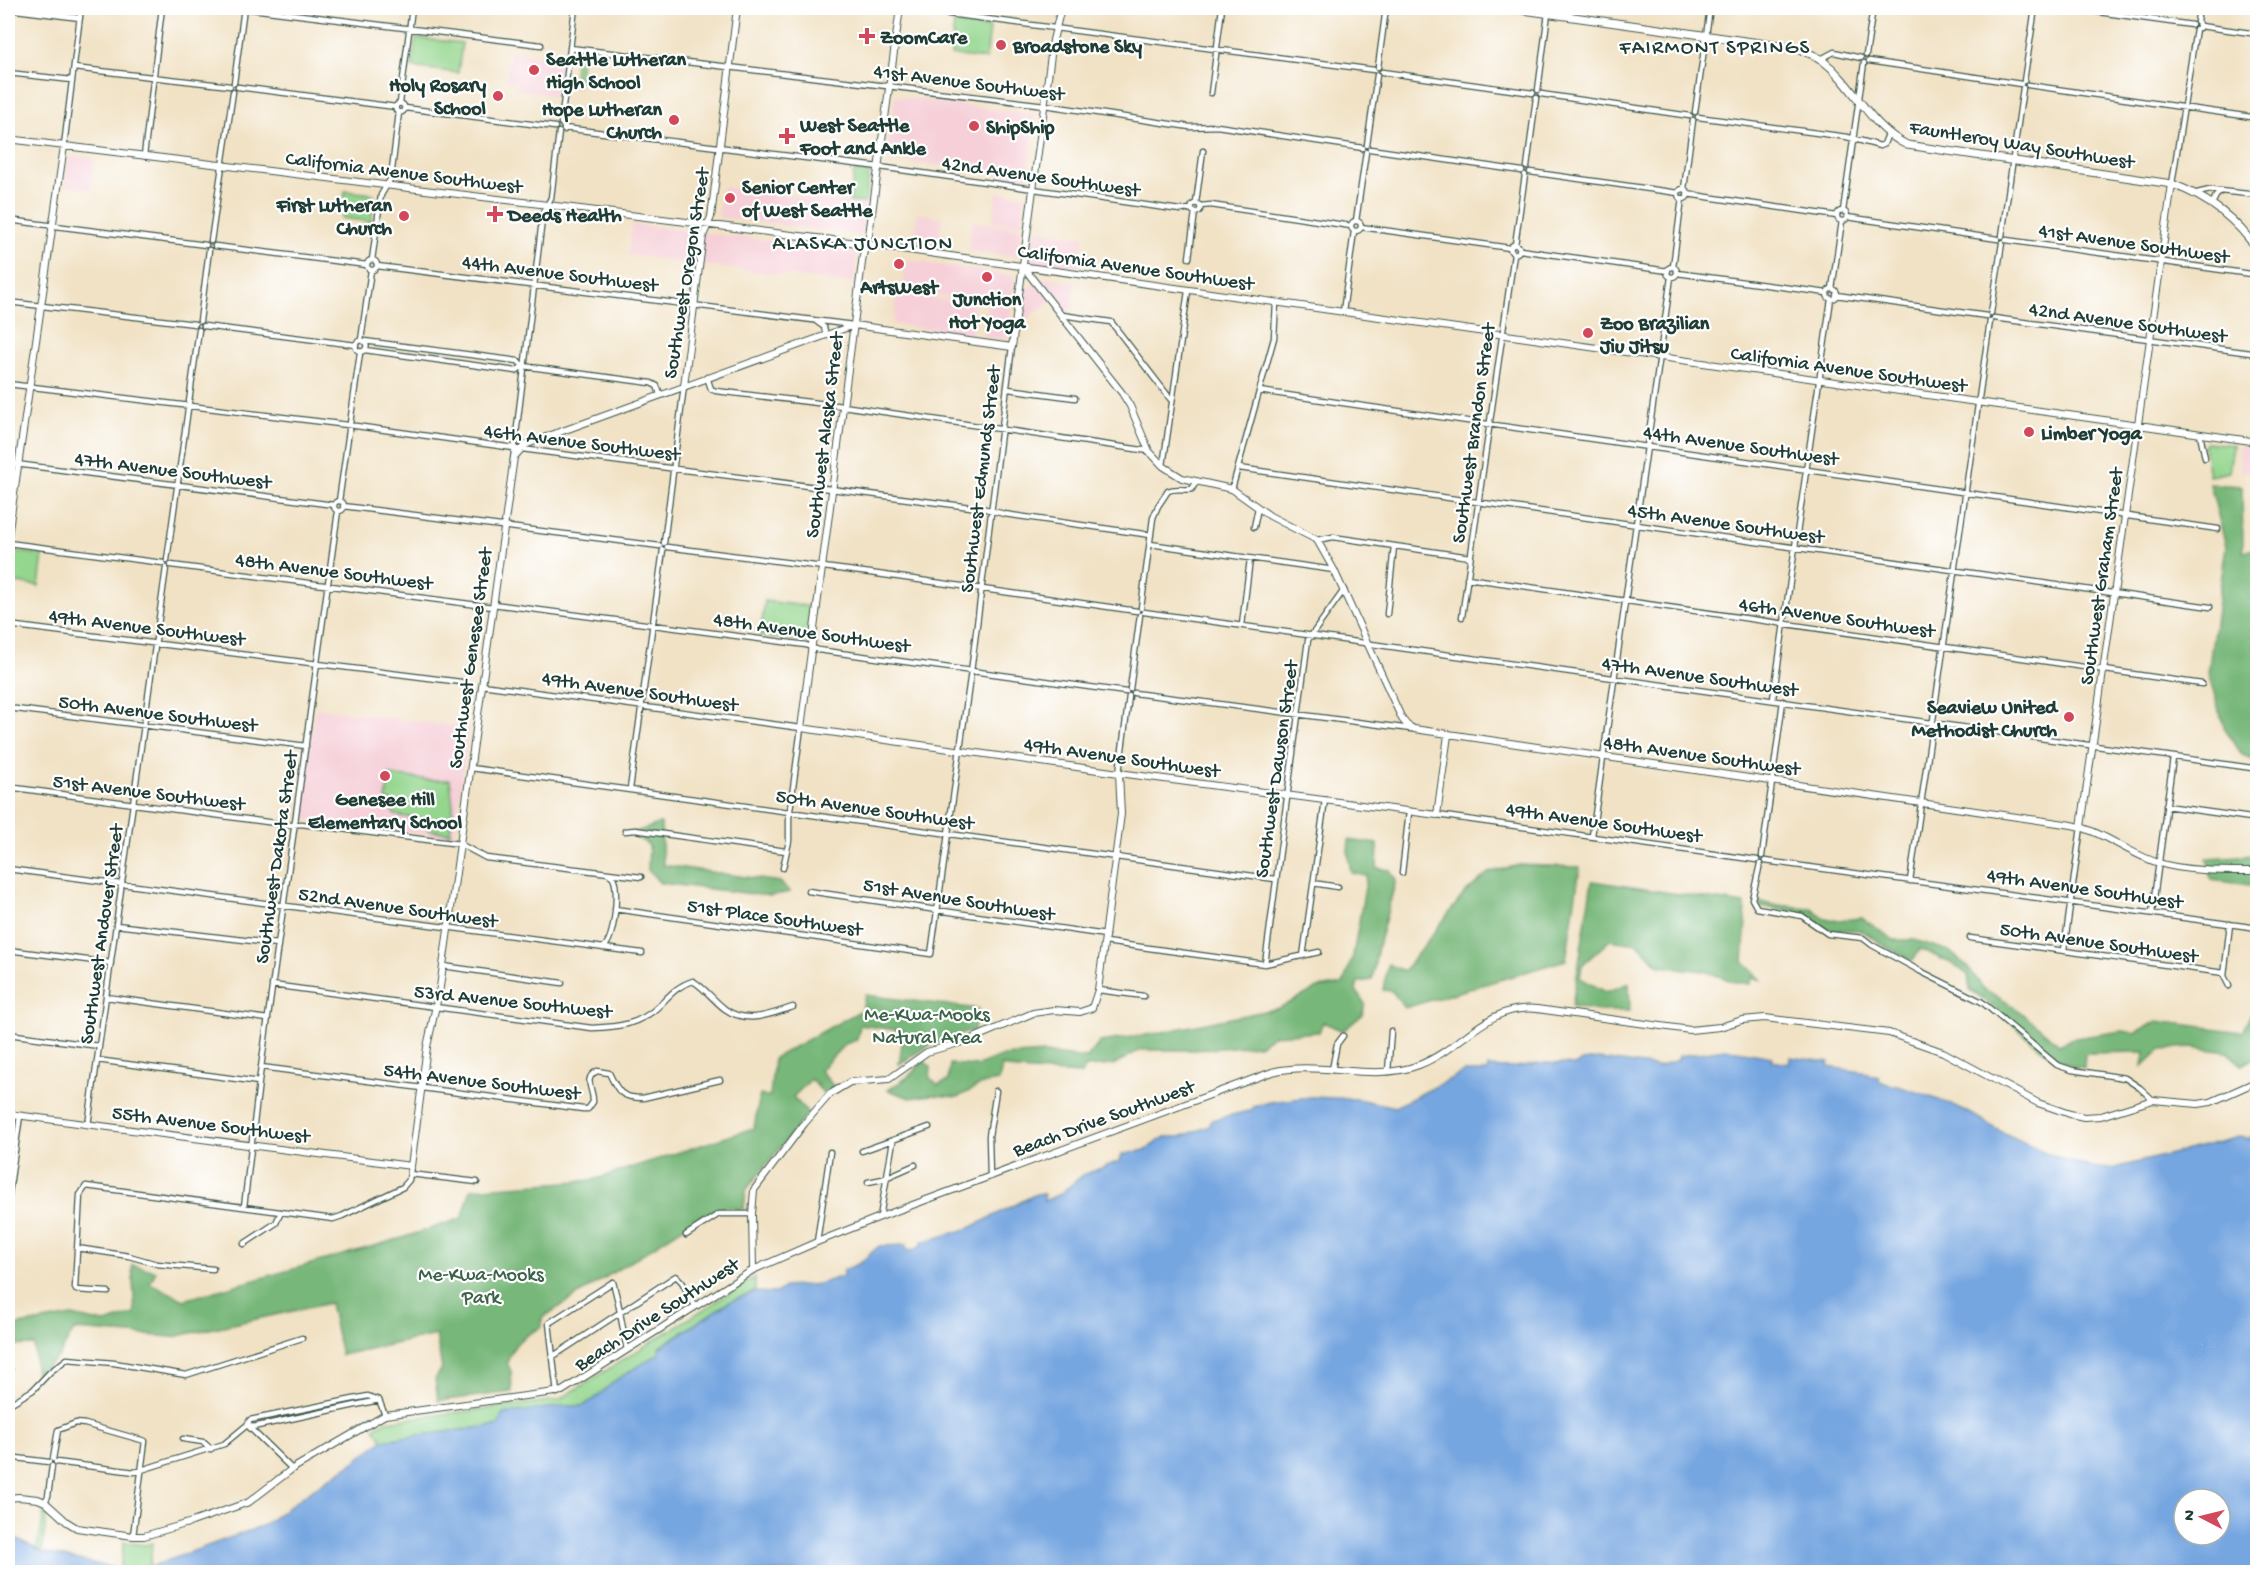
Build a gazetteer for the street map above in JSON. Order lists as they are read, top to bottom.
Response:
{
  "streets": {
    "main road": ["Fauntleroy Way Southwest"],
    "street": [
      "41st Avenue Southwest",
      "California Avenue Southwest",
      "42nd Avenue Southwest",
      "44th Avenue Southwest",
      "Southwest Oregon Street",
      "Southwest Brandon Street",
      "Southwest Alaska Street",
      "46th Avenue Southwest",
      "47th Avenue Southwest",
      "Southwest Edmunds Street",
      "45th Avenue Southwest",
      "48th Avenue Southwest",
      "Southwest Graham Street",
      "49th Avenue Southwest",
      "Southwest Genesee Street",
      "50th Avenue Southwest",
      "Southwest Dawson Street",
      "51st Avenue Southwest",
      "Southwest Dakota Street",
      "52nd Avenue Southwest",
      "51st Place Southwest",
      "Southwest Andover Street",
      "53rd Avenue Southwest",
      "54th Avenue Southwest",
      "Beach Drive Southwest",
      "55th Avenue Southwest"
    ]
  },
  "crossings": [
    ["41st Avenue Southwest", "Southwest Oregon Street"],
    ["41st Avenue Southwest", "Southwest Alaska Street"],
    ["41st Avenue Southwest", "Southwest Edmunds Street"],
    ["41st Avenue Southwest", "Southwest Graham Street"],
    ["Fauntleroy Way Southwest", "Southwest Graham Street"],
    ["California Avenue Southwest", "Southwest Oregon Street"],
    ["California Avenue Southwest", "Southwest Brandon Street"],
    ["California Avenue Southwest", "Southwest Alaska Street"],
    ["California Avenue Southwest", "Southwest Edmunds Street"],
    ["California Avenue Southwest", "Southwest Graham Street"],
    ["42nd Avenue Southwest", "Southwest Oregon Street"],
    ["42nd Avenue Southwest", "Southwest Alaska Street"],
    ["42nd Avenue Southwest", "Southwest Edmunds Street"],
    ["42nd Avenue Southwest", "Southwest Graham Street"],
    ["44th Avenue Southwest", "Southwest Oregon Street"],
    ["44th Avenue Southwest", "Southwest Brandon Street"],
    ["44th Avenue Southwest", "Southwest Alaska Street"],
    ["44th Avenue Southwest", "Southwest Edmunds Street"],
    ["44th Avenue Southwest", "Southwest Graham Street"],
    ["Southwest Oregon Street", "46th Avenue Southwest"],
    ["Southwest Oregon Street", "47th Avenue Southwest"],
    ["Southwest Oregon Street", "48th Avenue Southwest"],
    ["Southwest Oregon Street", "49th Avenue Southwest"],
    ["Southwest Oregon Street", "50th Avenue Southwest"],
    ["Southwest Brandon Street", "46th Avenue Southwest"],
    ["Southwest Brandon Street", "45th Avenue Southwest"],
    ["Southwest Alaska Street", "46th Avenue Southwest"],
    ["Southwest Alaska Street", "47th Avenue Southwest"],
    ["Southwest Alaska Street", "48th Avenue Southwest"],
    ["Southwest Alaska Street", "49th Avenue Southwest"],
    ["Southwest Alaska Street", "50th Avenue Southwest"],
    ["46th Avenue Southwest", "Southwest Edmunds Street"],
    ["46th Avenue Southwest", "Southwest Graham Street"],
    ["46th Avenue Southwest", "Southwest Genesee Street"],
    ["46th Avenue Southwest", "Southwest Andover Street"],
    ["47th Avenue Southwest", "Southwest Edmunds Street"],
    ["47th Avenue Southwest", "Southwest Graham Street"],
    ["47th Avenue Southwest", "Southwest Genesee Street"],
    ["47th Avenue Southwest", "Southwest Dawson Street"],
    ["47th Avenue Southwest", "Southwest Andover Street"],
    ["Southwest Edmunds Street", "48th Avenue Southwest"],
    ["Southwest Edmunds Street", "49th Avenue Southwest"],
    ["Southwest Edmunds Street", "50th Avenue Southwest"],
    ["Southwest Edmunds Street", "51st Avenue Southwest"],
    ["Southwest Edmunds Street", "51st Place Southwest"],
    ["45th Avenue Southwest", "Southwest Graham Street"],
    ["48th Avenue Southwest", "Southwest Graham Street"],
    ["48th Avenue Southwest", "Southwest Genesee Street"],
    ["48th Avenue Southwest", "Southwest Dawson Street"],
    ["48th Avenue Southwest", "Southwest Dakota Street"],
    ["48th Avenue Southwest", "Southwest Andover Street"],
    ["Southwest Graham Street", "49th Avenue Southwest"],
    ["Southwest Graham Street", "50th Avenue Southwest"],
    ["49th Avenue Southwest", "Southwest Genesee Street"],
    ["49th Avenue Southwest", "Southwest Dawson Street"],
    ["49th Avenue Southwest", "Southwest Dakota Street"],
    ["49th Avenue Southwest", "Southwest Andover Street"],
    ["Southwest Genesee Street", "50th Avenue Southwest"],
    ["Southwest Genesee Street", "51st Avenue Southwest"],
    ["Southwest Genesee Street", "52nd Avenue Southwest"],
    ["Southwest Genesee Street", "53rd Avenue Southwest"],
    ["Southwest Genesee Street", "54th Avenue Southwest"],
    ["Southwest Genesee Street", "55th Avenue Southwest"],
    ["50th Avenue Southwest", "Southwest Dawson Street"],
    ["50th Avenue Southwest", "Southwest Dakota Street"],
    ["50th Avenue Southwest", "Southwest Andover Street"],
    ["Southwest Dawson Street", "51st Avenue Southwest"],
    ["51st Avenue Southwest", "Southwest Dakota Street"],
    ["51st Avenue Southwest", "Southwest Andover Street"],
    ["Southwest Dakota Street", "52nd Avenue Southwest"],
    ["Southwest Dakota Street", "53rd Avenue Southwest"],
    ["Southwest Dakota Street", "54th Avenue Southwest"],
    ["Southwest Dakota Street", "55th Avenue Southwest"],
    ["52nd Avenue Southwest", "Southwest Andover Street"],
    ["Southwest Andover Street", "55th Avenue Southwest"]
  ],
  "districts": ["FAIRMONT SPRINGS", "ALASKA JUNCTION"],
  "parks": ["Me-Kwa-Mooks Natural Area", "Me-Kwa-Mooks Park"],
  "places": {
    "health": ["ZoomCare", "West Seattle Foot and Ankle", "Deeds Health"],
    "other": [
      "Broadstone Sky",
      "Seattle Lutheran High School",
      "Holy Rosary School",
      "Hope Lutheran Church",
      "ShipShip",
      "Senior Center of West Seattle",
      "First Lutheran Church",
      "ArtsWest",
      "Junction Hot Yoga",
      "Zoo Brazilian Jiu Jitsu",
      "Limber Yoga",
      "Seaview United Methodist Church",
      "Genesee Hill Elementary School"
    ]
  },
  "north": "left"
}
